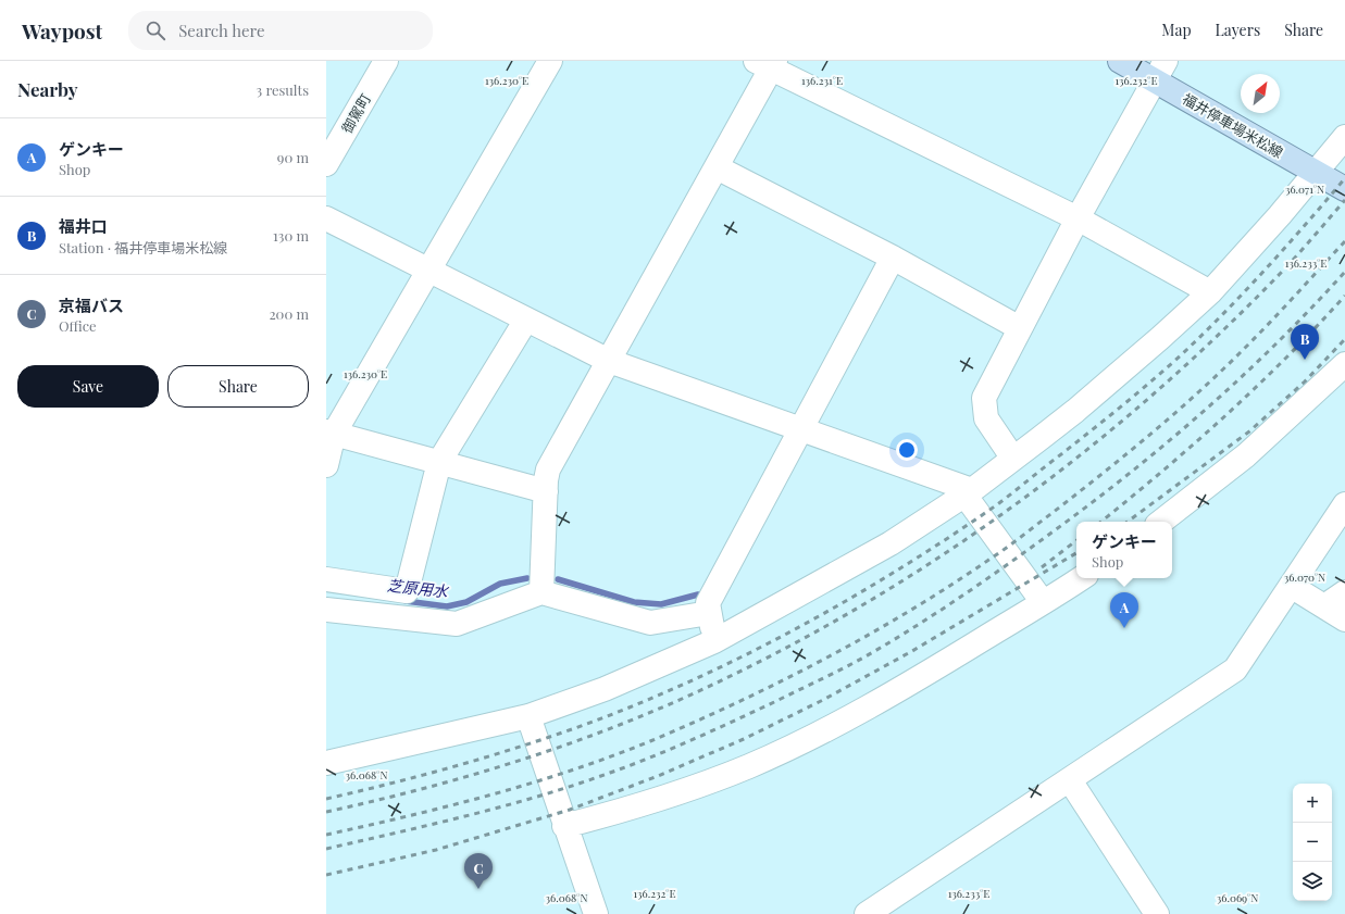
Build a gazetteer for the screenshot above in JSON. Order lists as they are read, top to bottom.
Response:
{
  "streets": {
    "main road": ["福井停車場米松線"],
    "street": ["御駕町"]
  },
  "water": ["芝原用水"],
  "north": "top right",
  "page": {
    "header": "Waypost",
    "search": "Search here",
    "nav": ["Map", "Layers", "Share"],
    "heading": ["Nearby", "3 results"],
    "list": [
      {
        "mark": "A",
        "name": "ゲンキー",
        "note": "Shop",
        "value": "90 m"
      },
      {
        "mark": "B",
        "name": "福井口",
        "note": "Station · 福井停車場米松線",
        "value": "130 m"
      },
      {
        "mark": "C",
        "name": "京福バス",
        "note": "Office",
        "value": "200 m"
      }
    ],
    "pins": ["B", "A", "C"],
    "buttons": ["Save", "Share"],
    "popup": ["ゲンキー", "Shop"],
    "map_buttons": ["+", "−"]
  },
  "coordinates": [
    "136.231°E",
    "136.232°E",
    "136.230°E",
    "36.071°N",
    "136.233°E",
    "36.070°N",
    "36.068°N",
    "36.069°N"
  ]
}
